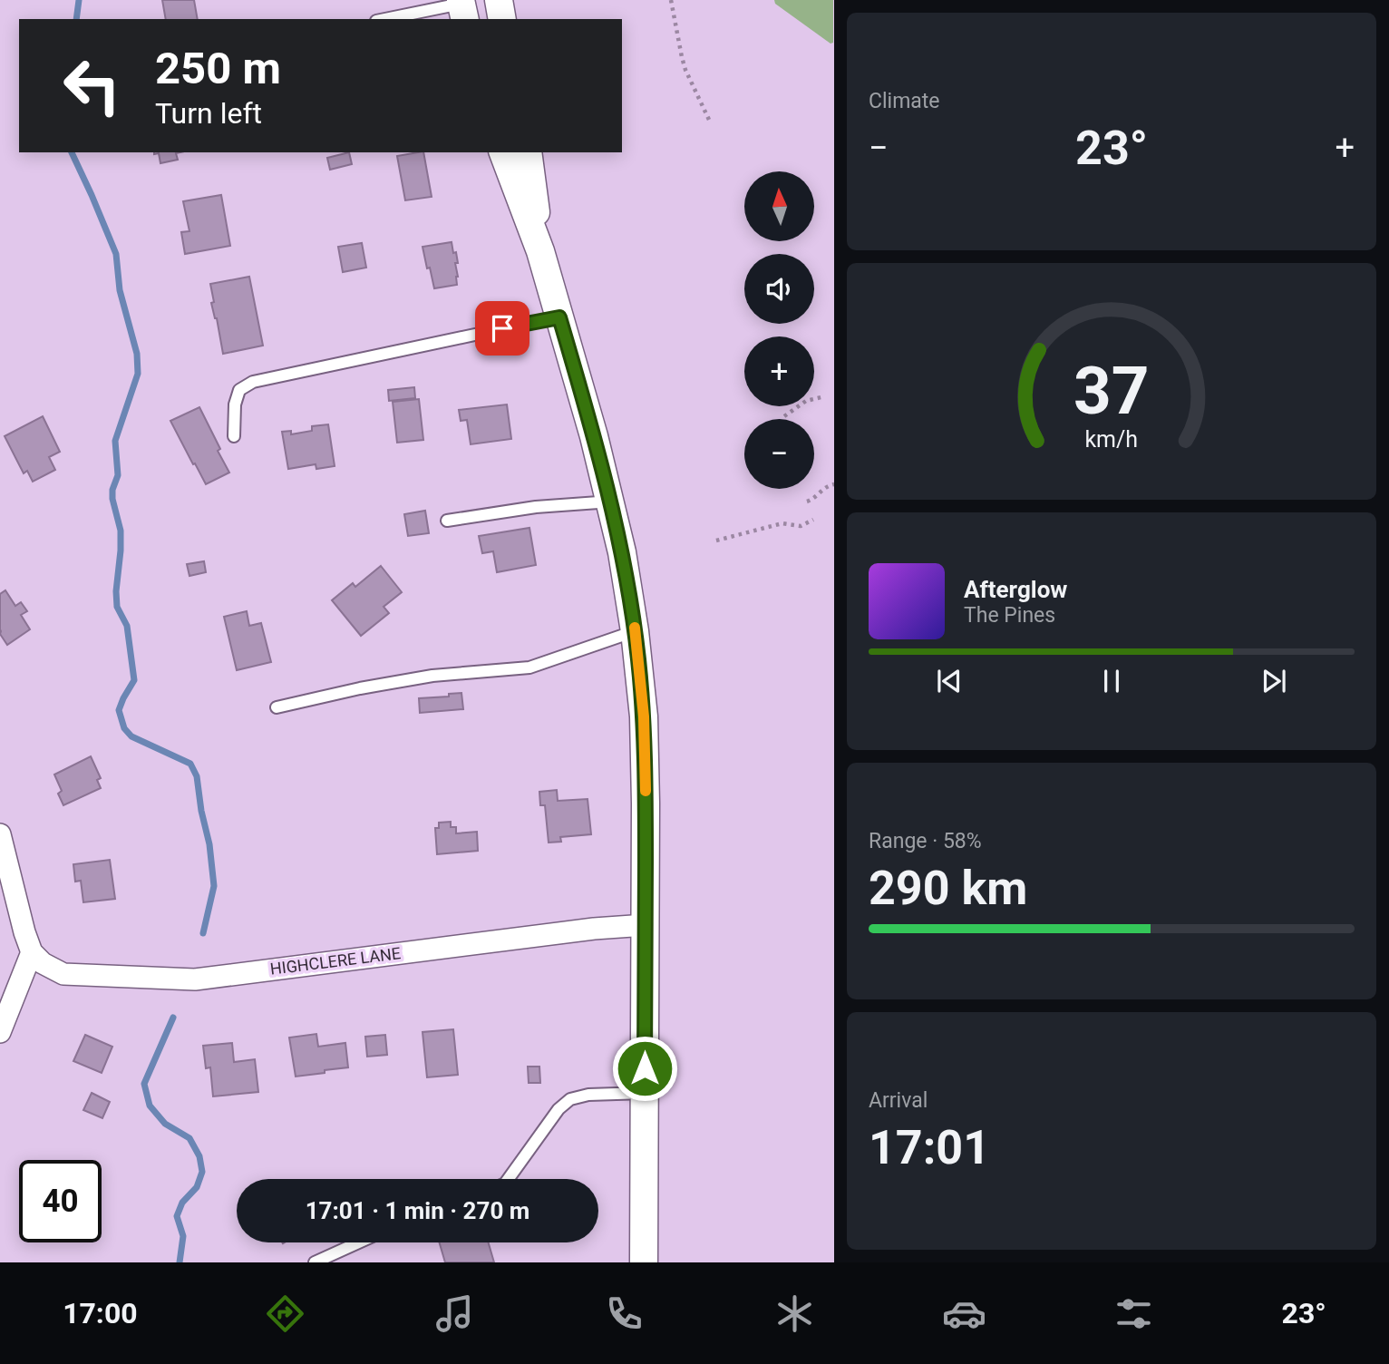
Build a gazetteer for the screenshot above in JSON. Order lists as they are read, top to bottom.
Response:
{
  "streets": {
    "street": ["HIGHCLERE LANE"]
  },
  "north": "top",
  "page": {
    "tile": [
      "Climate",
      ["Range · 58%", "290 km"],
      ["Arrival", "17:01"]
    ],
    "turn": ["250 m", "Turn left"],
    "heat": ["−", "23°", "+"],
    "map_buttons": ["+", "−"],
    "song": ["Afterglow", "The Pines"],
    "limit": "40",
    "trip": "17:01 · 1 min · 270 m",
    "tabs": ["17:00", "23°"],
    "gauge": ["37", "km/h"]
  }
}
